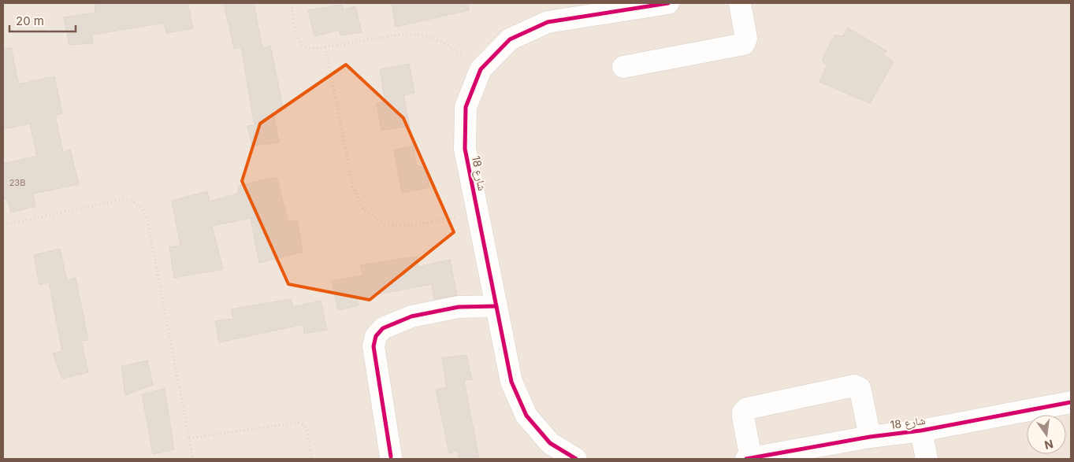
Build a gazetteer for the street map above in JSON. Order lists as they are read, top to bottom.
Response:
{
  "streets": {
    "street": ["شارع 18"]
  },
  "house_numbers": ["23B"],
  "scale_bar": "20 m",
  "north": "bottom"
}
